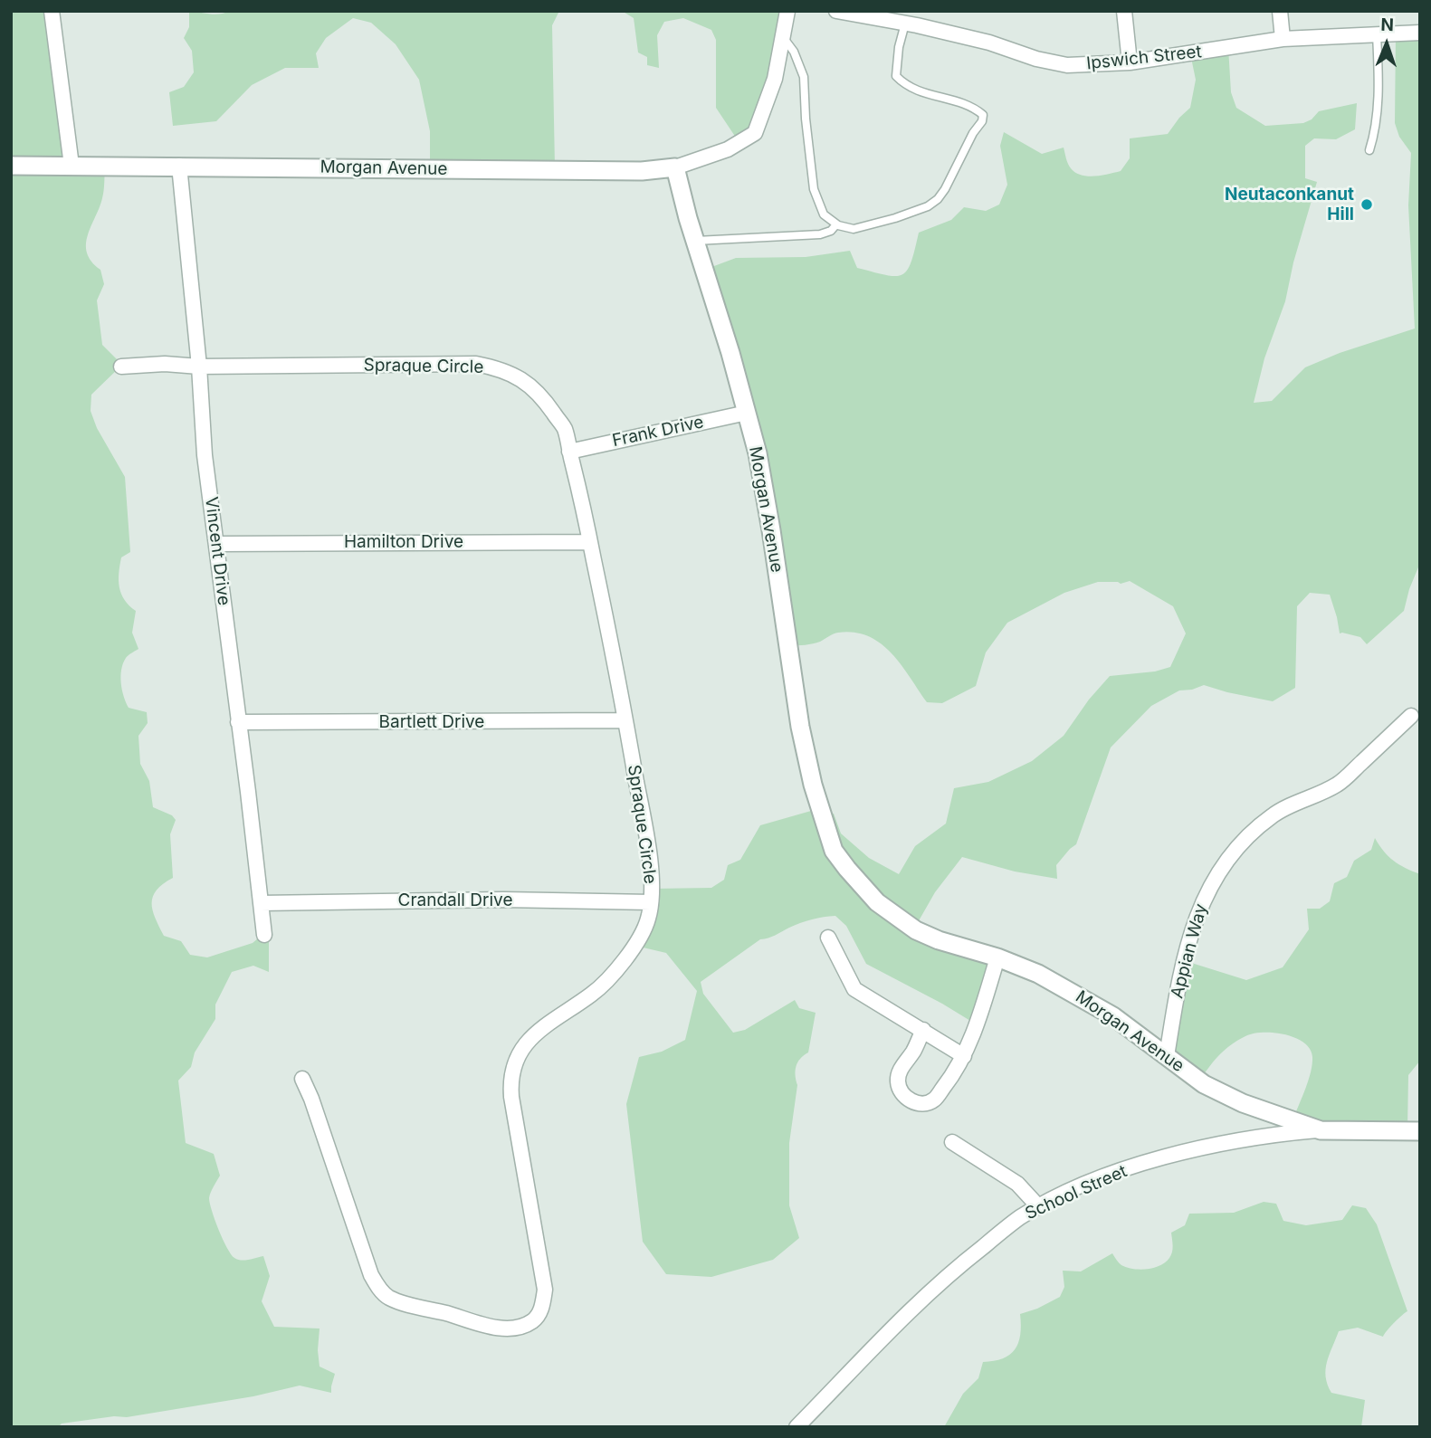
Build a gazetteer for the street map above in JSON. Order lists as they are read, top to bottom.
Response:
{
  "streets": {
    "street": [
      "Ipswich Street",
      "Morgan Avenue",
      "Spraque Circle",
      "Frank Drive",
      "Hamilton Drive",
      "Vincent Drive",
      "Bartlett Drive",
      "Crandall Drive",
      "Appian Way",
      "School Street"
    ]
  },
  "crossings": [
    ["Morgan Avenue", "Frank Drive"],
    ["Morgan Avenue", "Vincent Drive"],
    ["Morgan Avenue", "Appian Way"],
    ["Morgan Avenue", "School Street"],
    ["Spraque Circle", "Frank Drive"],
    ["Spraque Circle", "Hamilton Drive"],
    ["Spraque Circle", "Vincent Drive"],
    ["Spraque Circle", "Bartlett Drive"],
    ["Spraque Circle", "Crandall Drive"],
    ["Hamilton Drive", "Vincent Drive"],
    ["Vincent Drive", "Bartlett Drive"],
    ["Vincent Drive", "Crandall Drive"]
  ],
  "places": ["Neutaconkanut Hill"],
  "north": "top"
}
